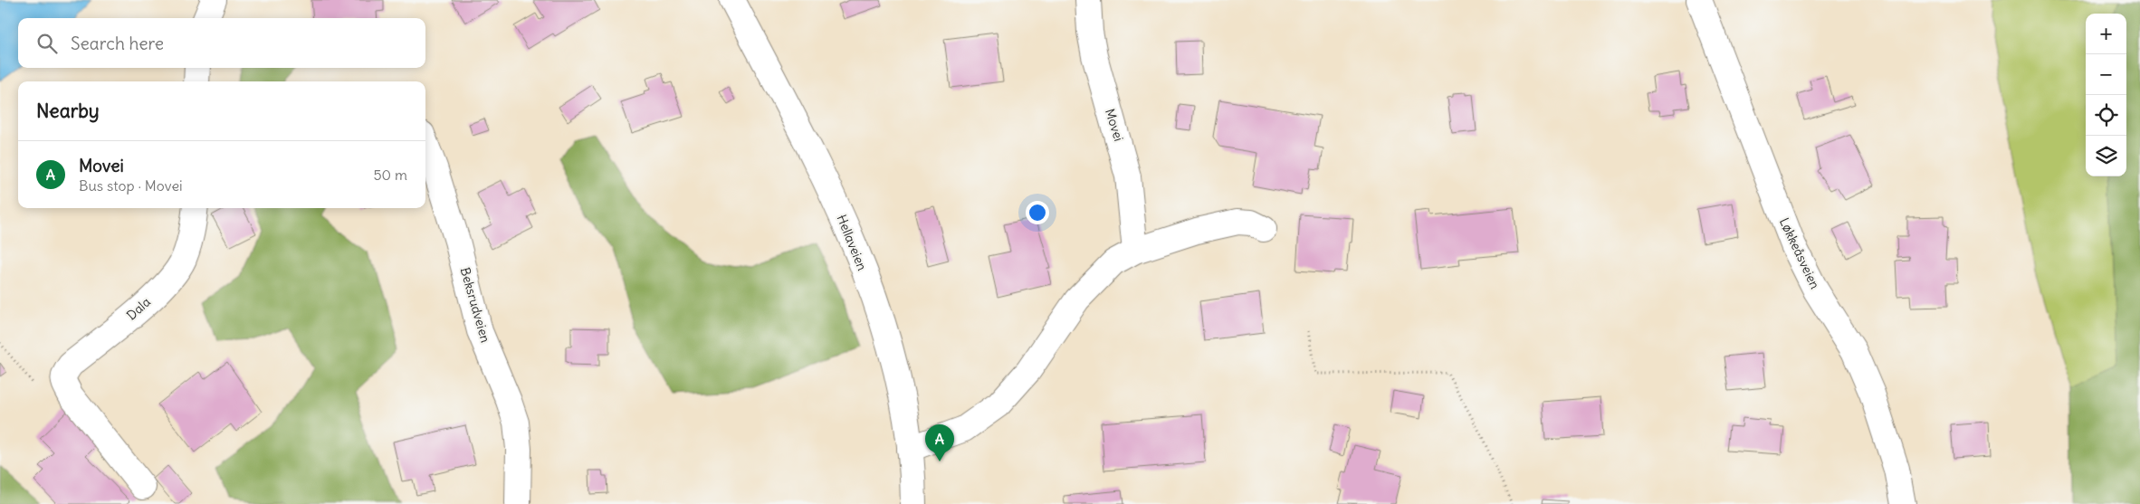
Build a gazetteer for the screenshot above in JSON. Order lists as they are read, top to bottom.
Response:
{
  "streets": {
    "street": [
      "Movei",
      "Hellaveien",
      "Løkkeåsveien",
      "Beksrudveien",
      "Dala"
    ]
  },
  "page": {
    "map_buttons": ["+", "−"],
    "search": "Search here",
    "heading": "Nearby",
    "list": [
      {
        "mark": "A",
        "name": "Movei",
        "note": "Bus stop · Movei",
        "value": "50 m"
      }
    ],
    "pins": "A"
  }
}
